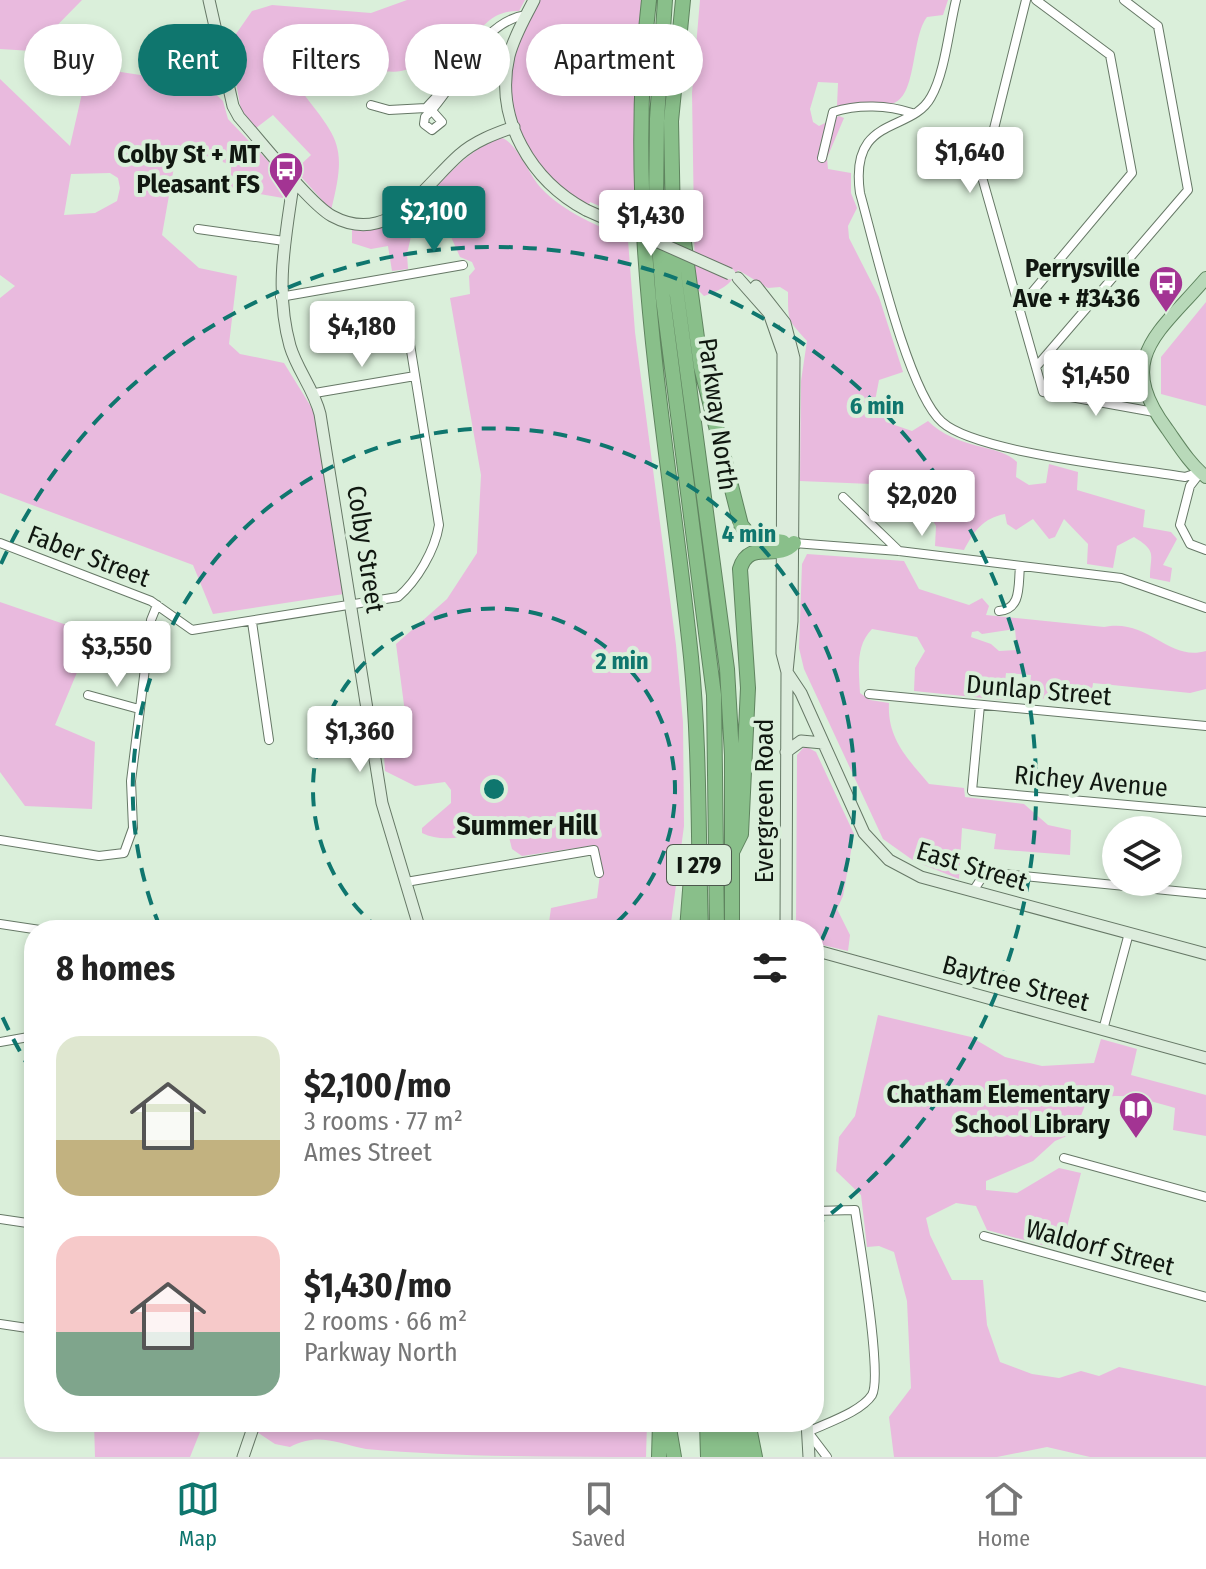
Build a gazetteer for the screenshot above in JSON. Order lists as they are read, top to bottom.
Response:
{
  "streets": {
    "highway": ["Parkway North", "I 279"],
    "street": [
      "Colby Street",
      "Faber Street",
      "Dunlap Street",
      "Richey Avenue",
      "Evergreen Road",
      "East Street",
      "Baytree Street",
      "Waldorf Street"
    ]
  },
  "crossings": [
    ["Colby Street", "Faber Street"],
    ["Dunlap Street", "Richey Avenue"],
    ["Evergreen Road", "East Street"]
  ],
  "districts": ["Summer Hill"],
  "places": {
    "bus stop": ["Colby St + MT Pleasant FS", "Perrysville Ave + #3436"],
    "library": ["Chatham Elementary School Library"]
  },
  "page": {
    "chip": [
      "Buy",
      "Rent",
      "Filters",
      "New",
      "Apartment"
    ],
    "price": [
      "$1,640",
      "$2,100",
      "$1,430",
      "$4,180",
      "$1,450",
      "$2,020",
      "$3,550",
      "$1,360"
    ],
    "heading": "8 homes",
    "list": [
      {
        "name": "$2,100/mo",
        "note": "3 rooms · 77 m² · Ames Street"
      },
      {
        "name": "$1,430/mo",
        "note": "2 rooms · 66 m² · Parkway North"
      }
    ],
    "tabs": ["Map", "Saved", "Home"]
  },
  "rings": ["6 min", "4 min", "2 min"]
}
